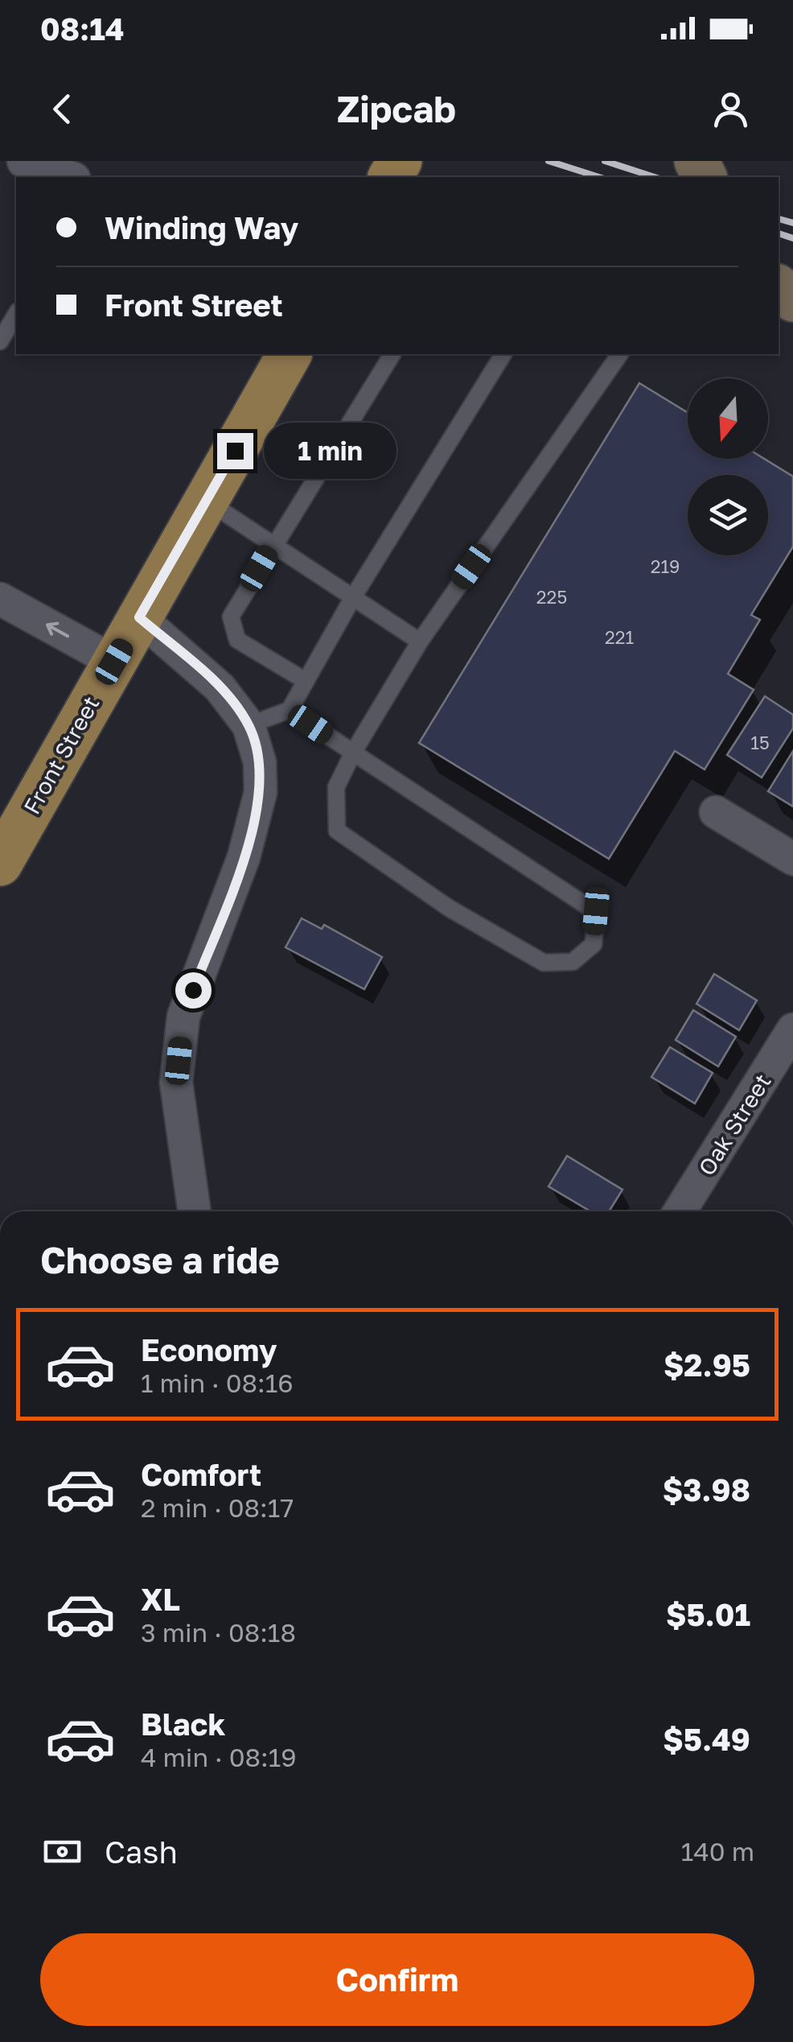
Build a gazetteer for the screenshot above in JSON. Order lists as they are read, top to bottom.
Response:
{
  "streets": {
    "main road": ["Front Street"],
    "street": ["Oak Street"]
  },
  "house_numbers": [
    "219",
    "225",
    "221",
    "15"
  ],
  "north": "bottom",
  "page": {
    "status": "08:14",
    "header": "Zipcab",
    "banner": ["Winding Way", "Front Street"],
    "bubble": "1 min",
    "heading": "Choose a ride",
    "list": [
      {
        "name": "Economy",
        "note": "1 min · 08:16",
        "value": "$2.95"
      },
      {
        "name": "Comfort",
        "note": "2 min · 08:17",
        "value": "$3.98"
      },
      {
        "name": "XL",
        "note": "3 min · 08:18",
        "value": "$5.01"
      },
      {
        "name": "Black",
        "note": "4 min · 08:19",
        "value": "$5.49"
      }
    ],
    "pay": ["Cash", "140 m"],
    "buttons": "Confirm"
  }
}
